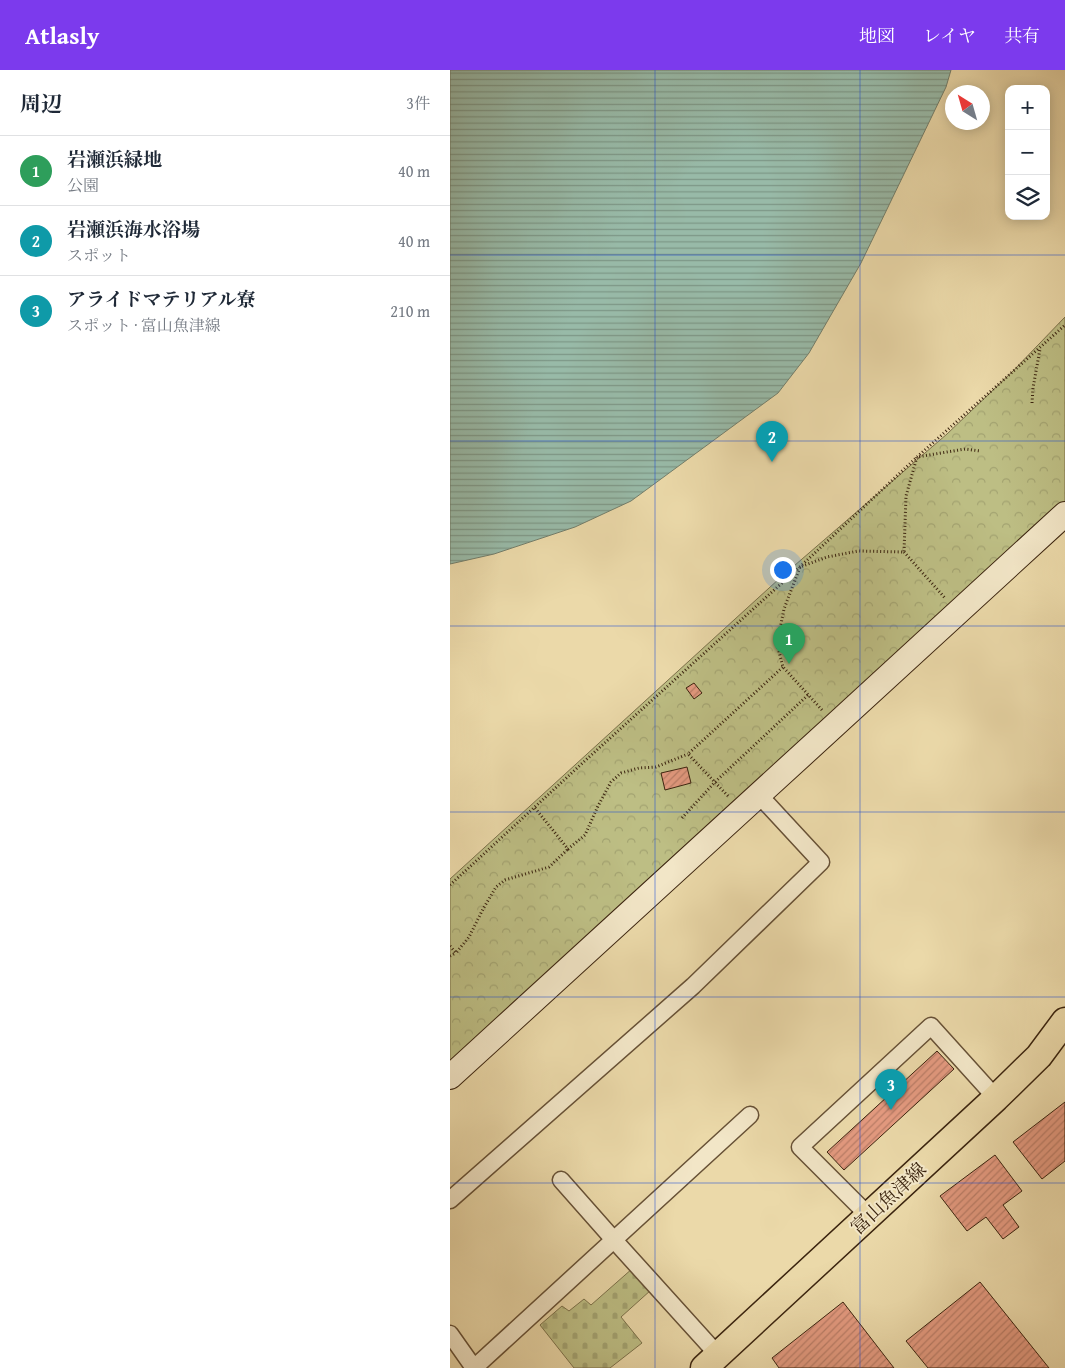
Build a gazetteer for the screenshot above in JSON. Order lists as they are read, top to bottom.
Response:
{
  "streets": {
    "main road": ["富山魚津線"]
  },
  "north": "top left",
  "page": {
    "header": "Atlasly",
    "nav": ["地図", "レイヤ", "共有"],
    "heading": ["周辺", "3件"],
    "map_buttons": ["+", "−"],
    "list": [
      {
        "mark": "1",
        "name": "岩瀬浜緑地",
        "note": "公園",
        "value": "40 m"
      },
      {
        "mark": "2",
        "name": "岩瀬浜海水浴場",
        "note": "スポット",
        "value": "40 m"
      },
      {
        "mark": "3",
        "name": "アライドマテリアル寮",
        "note": "スポット · 富山魚津線",
        "value": "210 m"
      }
    ],
    "pins": ["2", "1", "3"]
  }
}
